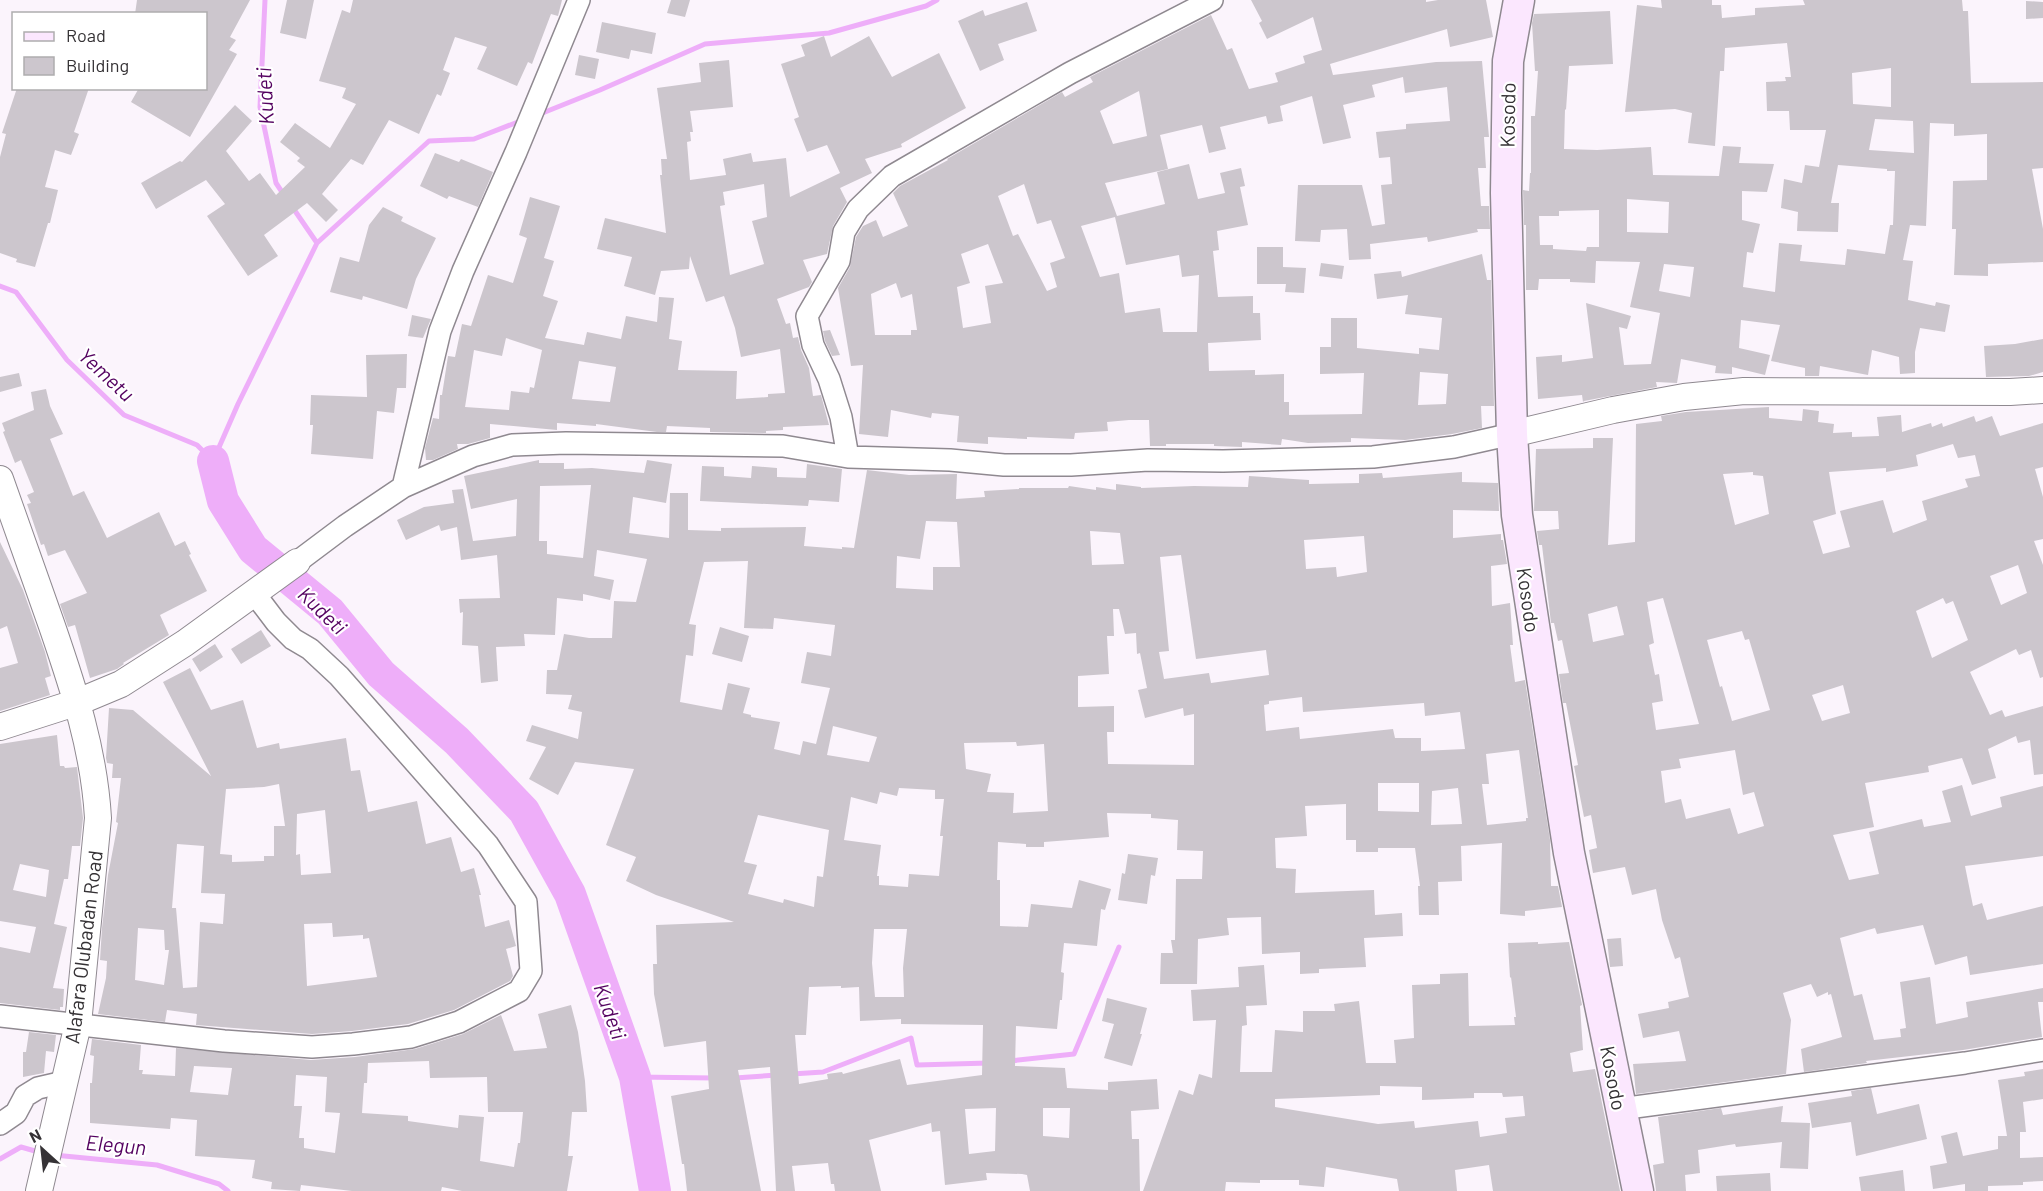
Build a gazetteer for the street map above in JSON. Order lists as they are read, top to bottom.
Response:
{
  "streets": {
    "main road": ["Kosodo"],
    "street": ["Alafara Olubadan Road"]
  },
  "water": ["Kudeti", "Yemetu", "Elegun"],
  "legend": ["Road", "Building"],
  "north": "top left"
}
